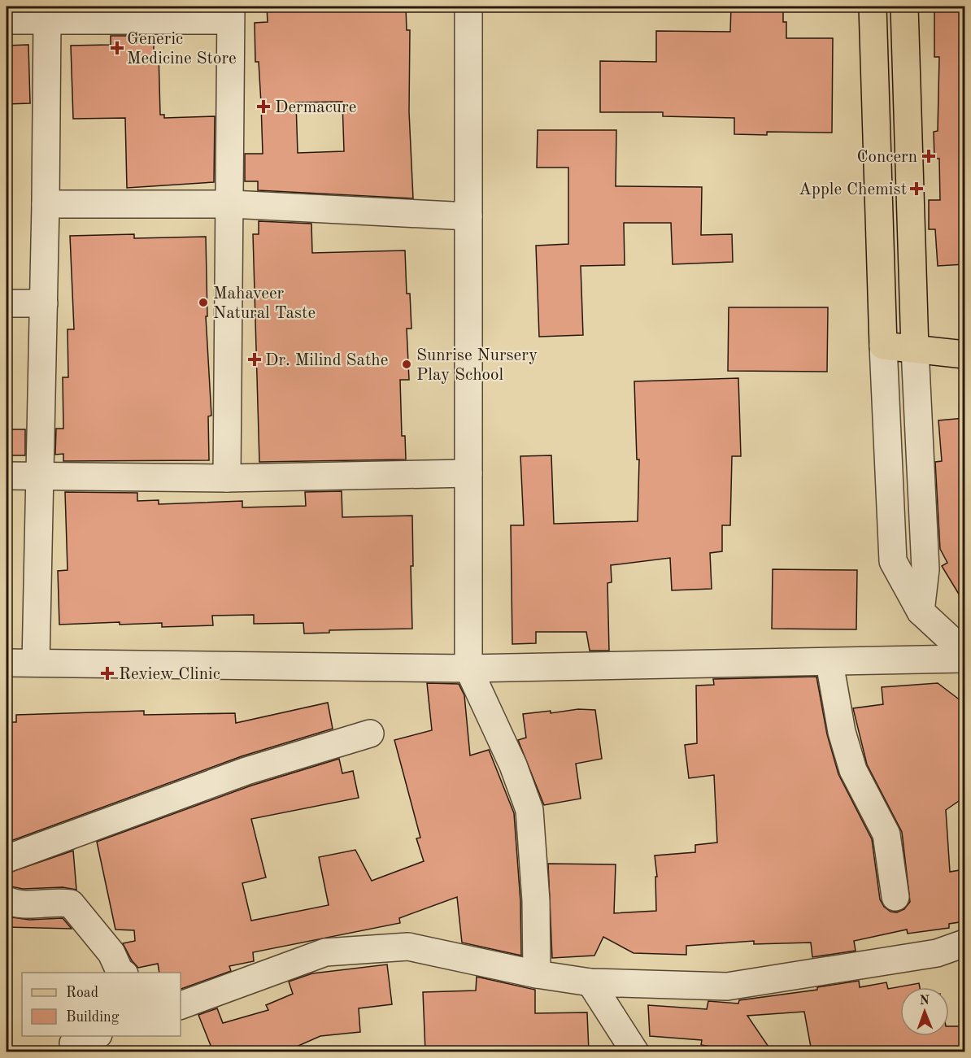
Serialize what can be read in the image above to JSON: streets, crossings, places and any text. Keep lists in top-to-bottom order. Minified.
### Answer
{"places":{"health":["Generic Medicine Store","Dermacure","Concern","Apple Chemist","Dr. Milind Sathe","Review Clinic"],"other":["Mahaveer Natural Taste","Sunrise Nursery Play School"]},"legend":["Road","Building"],"north":"top"}
